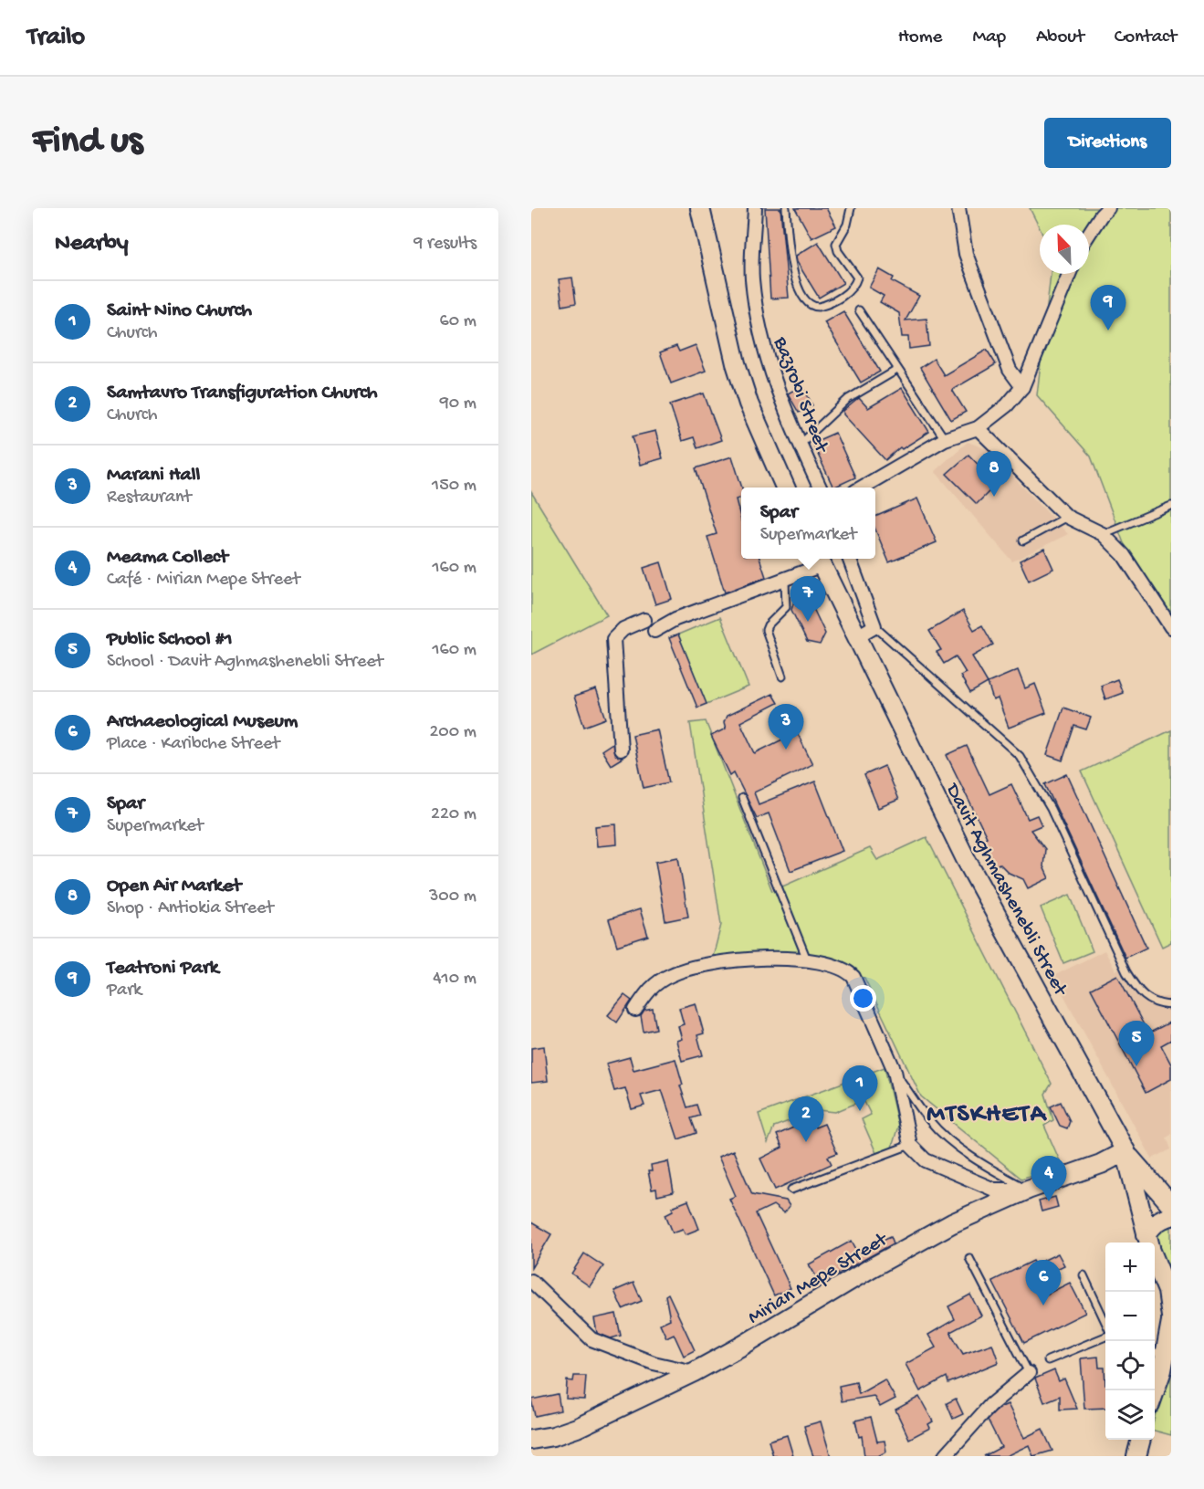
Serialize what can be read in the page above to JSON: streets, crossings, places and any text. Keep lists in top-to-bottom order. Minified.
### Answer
{"streets":{"main road":["Davit Aghmashenebli Street","Mirian Mepe Street"],"street":["Bazrobi Street"]},"crossings":[["Davit Aghmashenebli Street","Mirian Mepe Street"]],"districts":["MTSKHETA"],"north":"top left","page":{"header":"Trailo","nav":["Home","Map","About","Contact"],"buttons":"Directions","title":"Find us","heading":["Nearby","9 results"],"list":[{"mark":"1","name":"Saint Nino Church","note":"Church","value":"60 m"},{"mark":"2","name":"Samtavro Transfiguration Church","note":"Church","value":"90 m"},{"mark":"3","name":"Marani Hall","note":"Restaurant","value":"150 m"},{"mark":"4","name":"Meama Collect","note":"Café · Mirian Mepe Street","value":"160 m"},{"mark":"5","name":"Public School #1","note":"School · Davit Aghmashenebli Street","value":"160 m"},{"mark":"6","name":"Archaeological Museum","note":"Place · Karibche Street","value":"200 m"},{"mark":"7","name":"Spar","note":"Supermarket","value":"220 m"},{"mark":"8","name":"Open Air Market","note":"Shop · Antiokia Street","value":"300 m"},{"mark":"9","name":"Teatroni Park","note":"Park","value":"410 m"}],"pins":["9","8","7","3","5","1","2","4","6"],"popup":["Spar","Supermarket"],"map_buttons":["+","−"]}}
